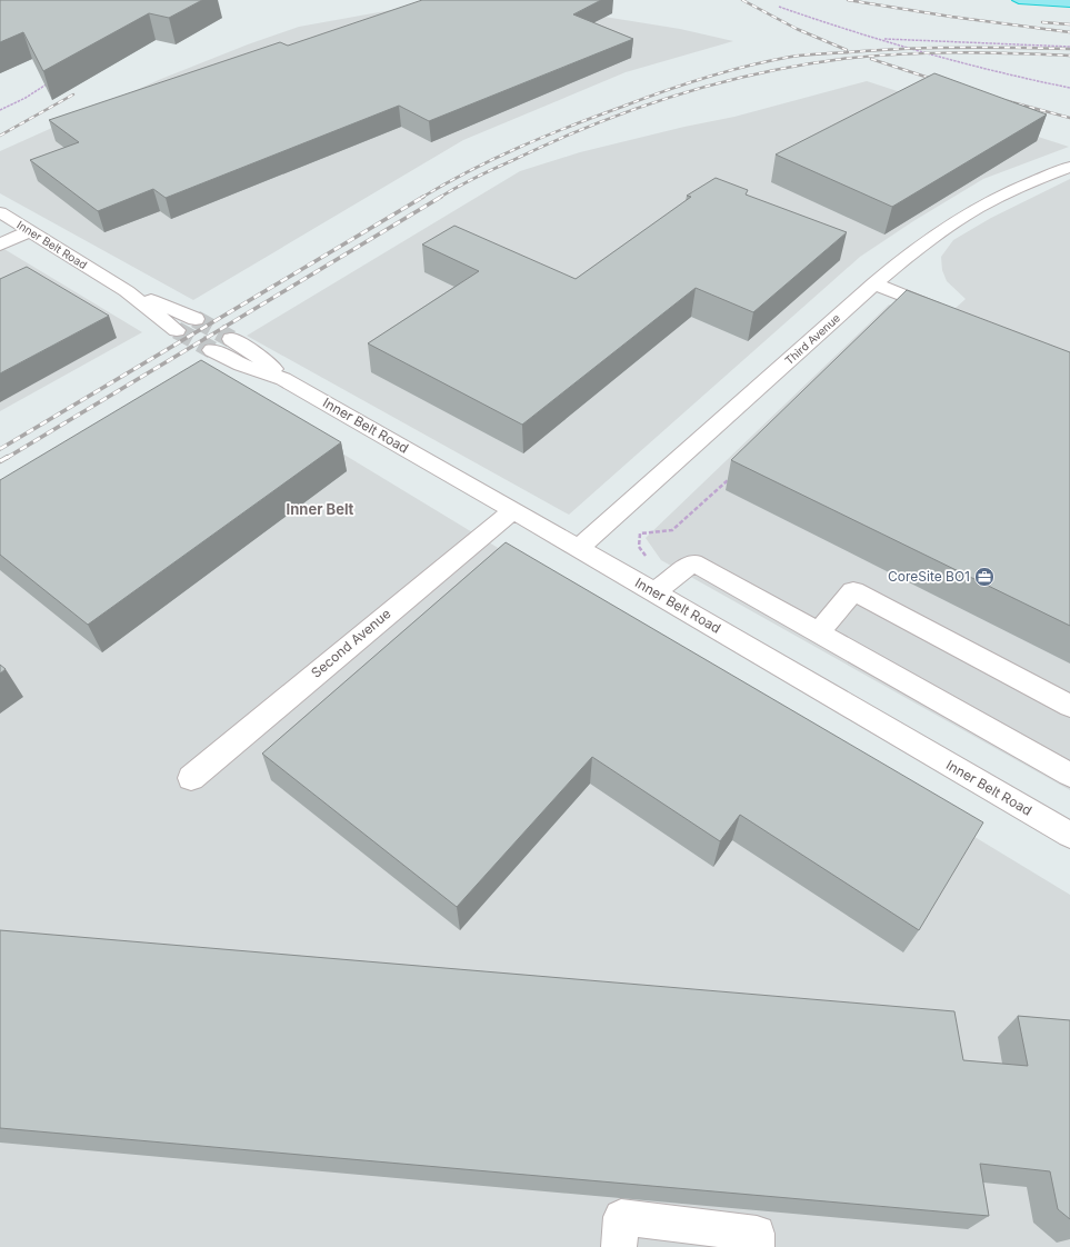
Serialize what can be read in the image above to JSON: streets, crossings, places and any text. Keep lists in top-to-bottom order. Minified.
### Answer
{"streets":{"street":["Inner Belt Road","Third Avenue","Second Avenue"]},"crossings":[["Inner Belt Road","Third Avenue"],["Inner Belt Road","Second Avenue"]],"districts":["Inner Belt"],"places":{"office":["CoreSite BO1"]}}
